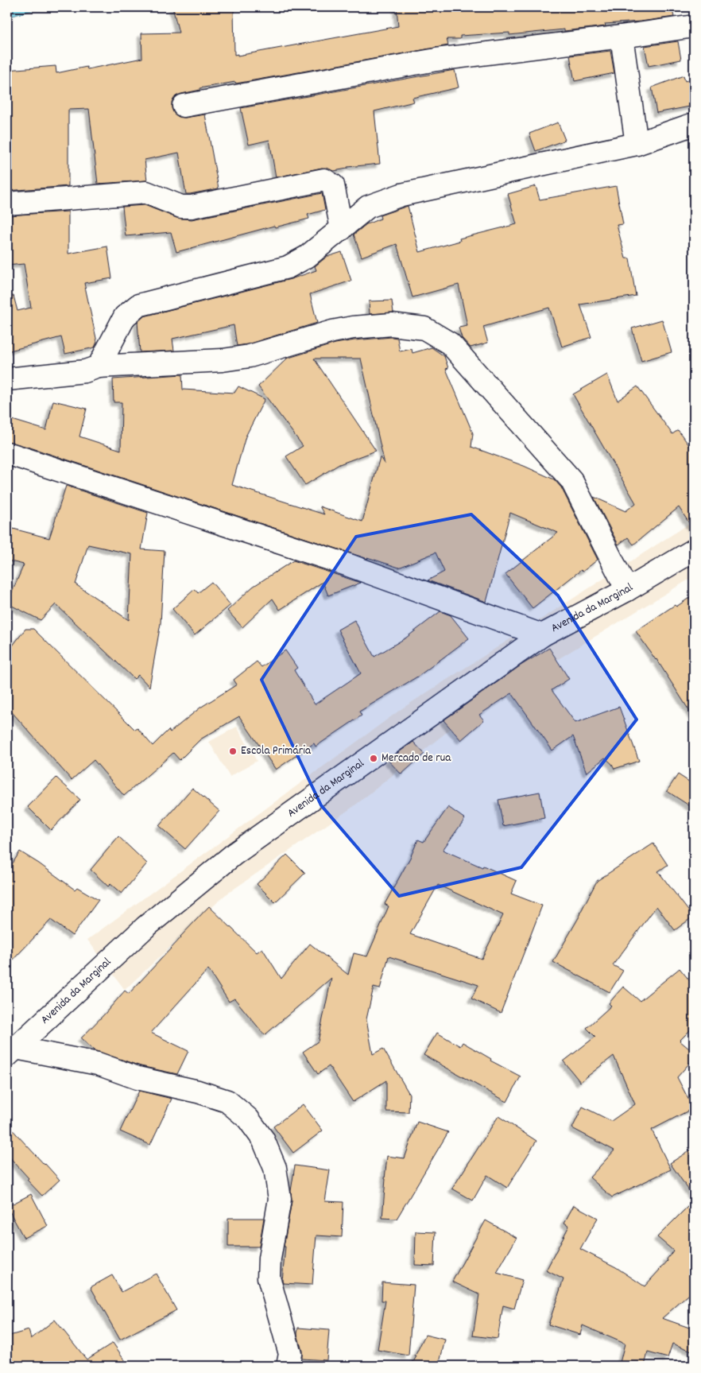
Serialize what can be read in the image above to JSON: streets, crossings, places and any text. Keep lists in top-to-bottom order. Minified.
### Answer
{"streets":{"street":["Avenida da Marginal"]},"places":["Escola Primária","Mercado de rua"]}
